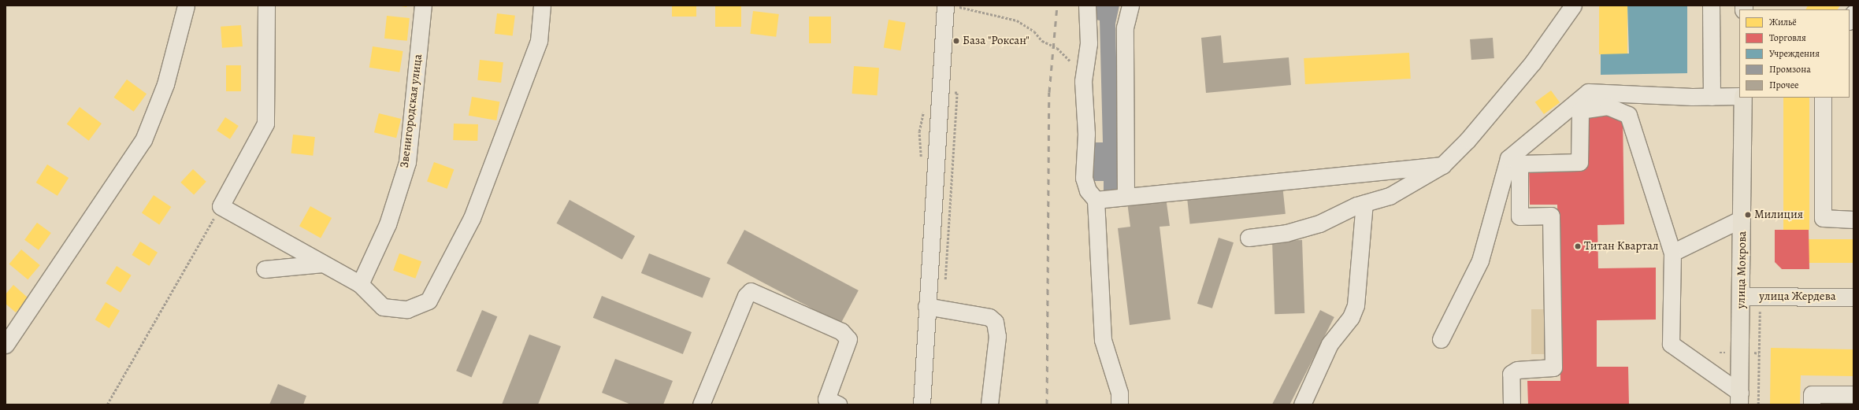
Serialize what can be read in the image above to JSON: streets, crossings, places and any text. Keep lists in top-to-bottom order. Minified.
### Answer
{"streets":{"main road":["улица Мокрова","улица Жердева"],"street":["Звенигородская улица"]},"crossings":[["улица Мокрова","улица Жердева"]],"places":["База \"Роксан\"","Милиция","Титан Квартал"],"legend":["Жильё","Торговля","Учреждения","Промзона","Прочее"]}
